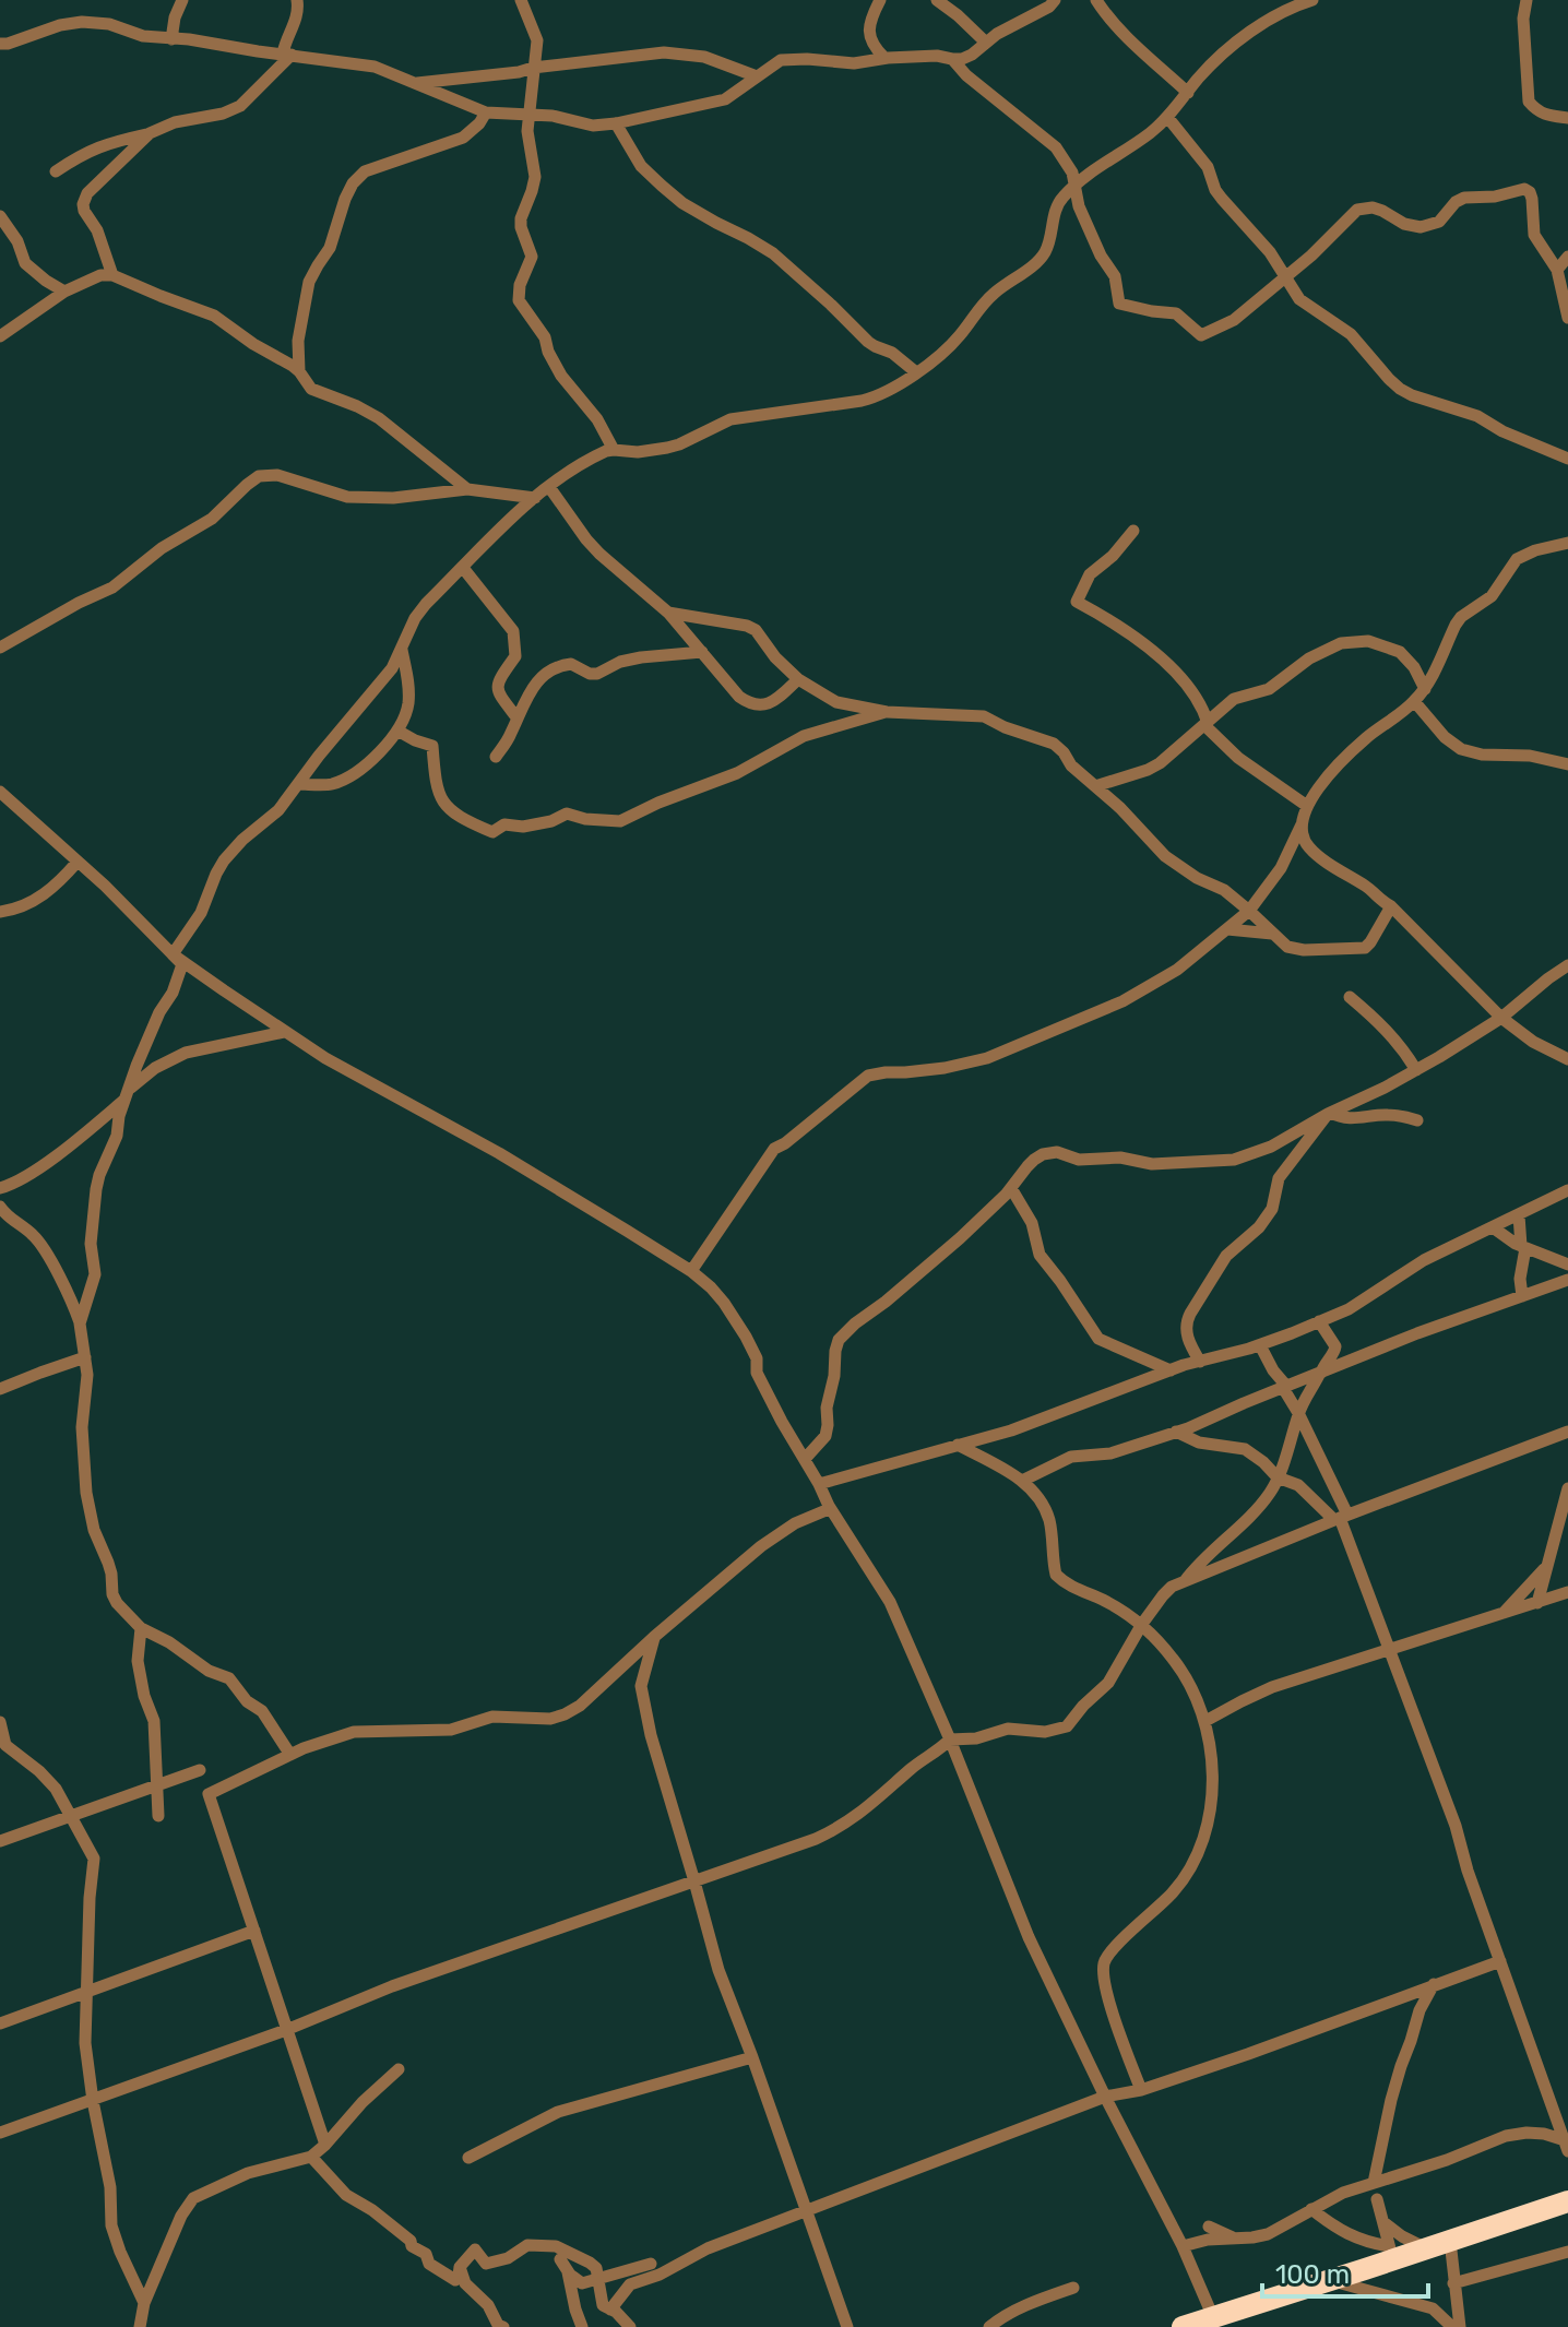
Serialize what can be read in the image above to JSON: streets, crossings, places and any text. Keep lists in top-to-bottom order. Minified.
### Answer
{"scale_bar":"100 m"}
